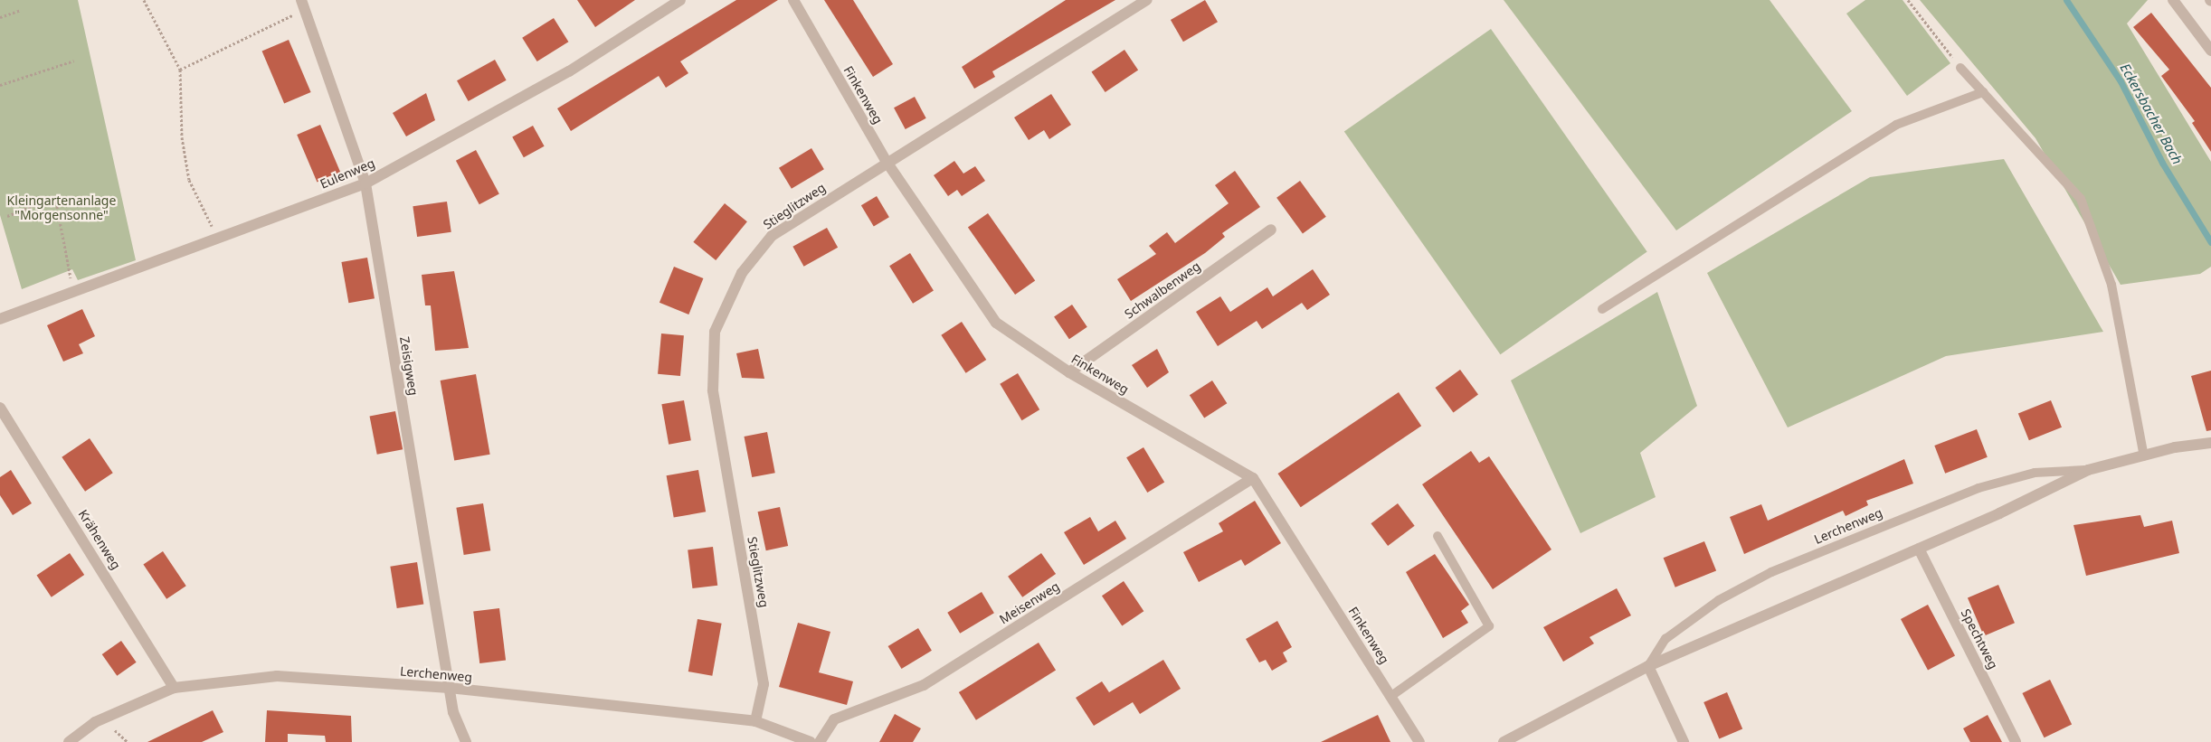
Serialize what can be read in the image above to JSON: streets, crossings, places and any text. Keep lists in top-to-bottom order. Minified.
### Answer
{"streets":{"street":["Finkenweg","Eulenweg","Stieglitzweg","Schwalbenweg","Zeisigweg","Lerchenweg","Krähenweg","Meisenweg","Spechtweg"]},"crossings":[["Finkenweg","Stieglitzweg"],["Finkenweg","Schwalbenweg"],["Finkenweg","Meisenweg"],["Eulenweg","Zeisigweg"],["Stieglitzweg","Lerchenweg"],["Zeisigweg","Lerchenweg"],["Lerchenweg","Krähenweg"],["Lerchenweg","Spechtweg"]],"water":["Eckersbacher Bach"],"parks":["Kleingartenanlage \"Morgensonne\""]}
